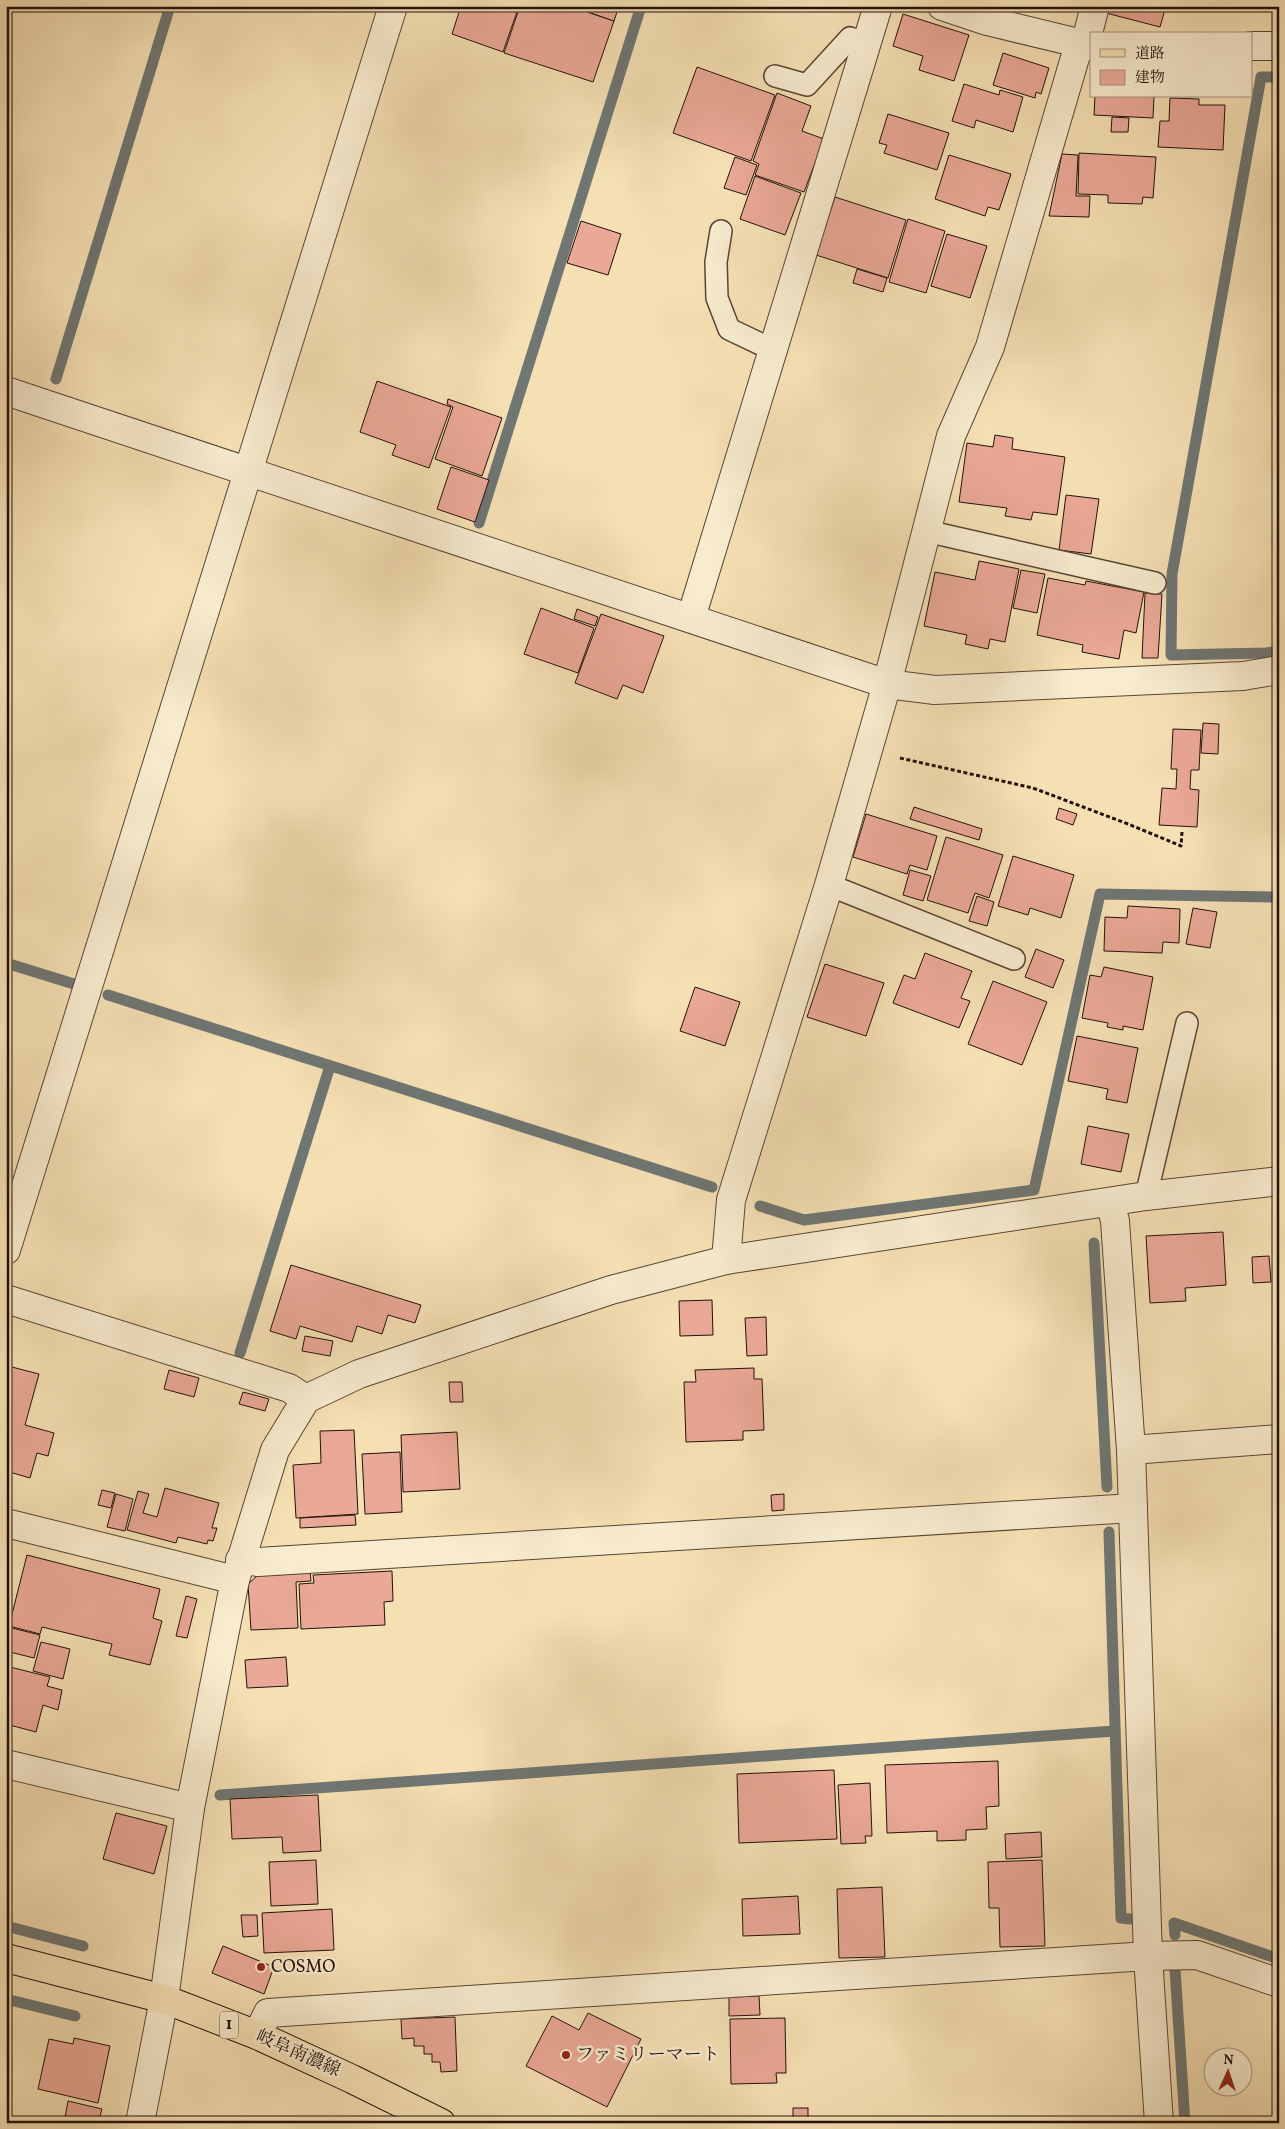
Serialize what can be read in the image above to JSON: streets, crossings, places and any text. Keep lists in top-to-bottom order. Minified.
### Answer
{"streets":{"main road":["1","岐阜南濃線"]},"places":["COSMO","ファミリーマート"],"legend":["道路","建物"],"north":"top"}
